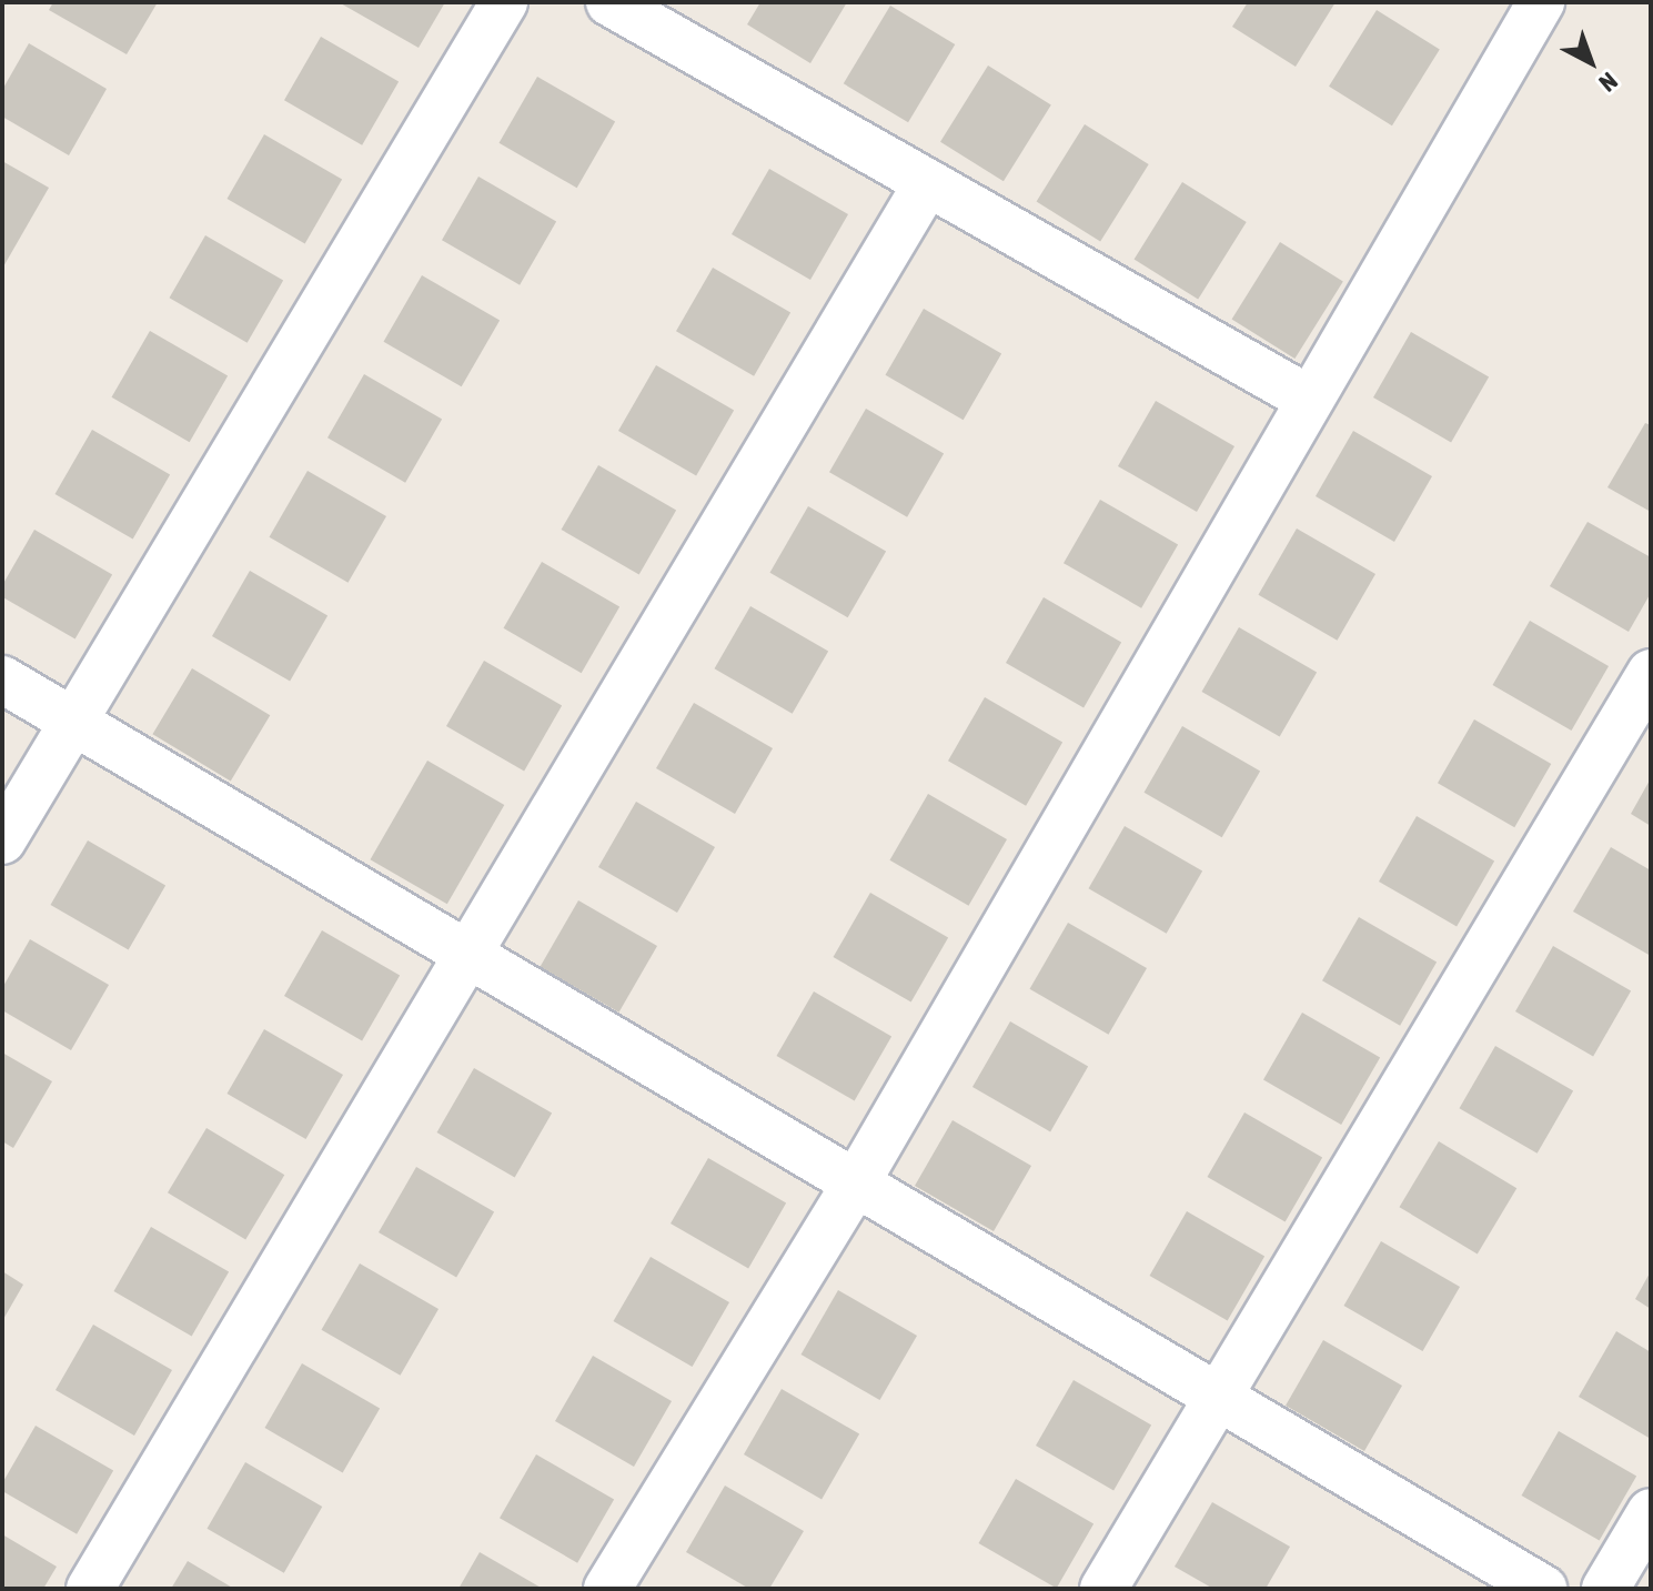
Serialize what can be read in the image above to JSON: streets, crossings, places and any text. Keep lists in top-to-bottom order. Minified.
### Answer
{"north":"bottom right"}
